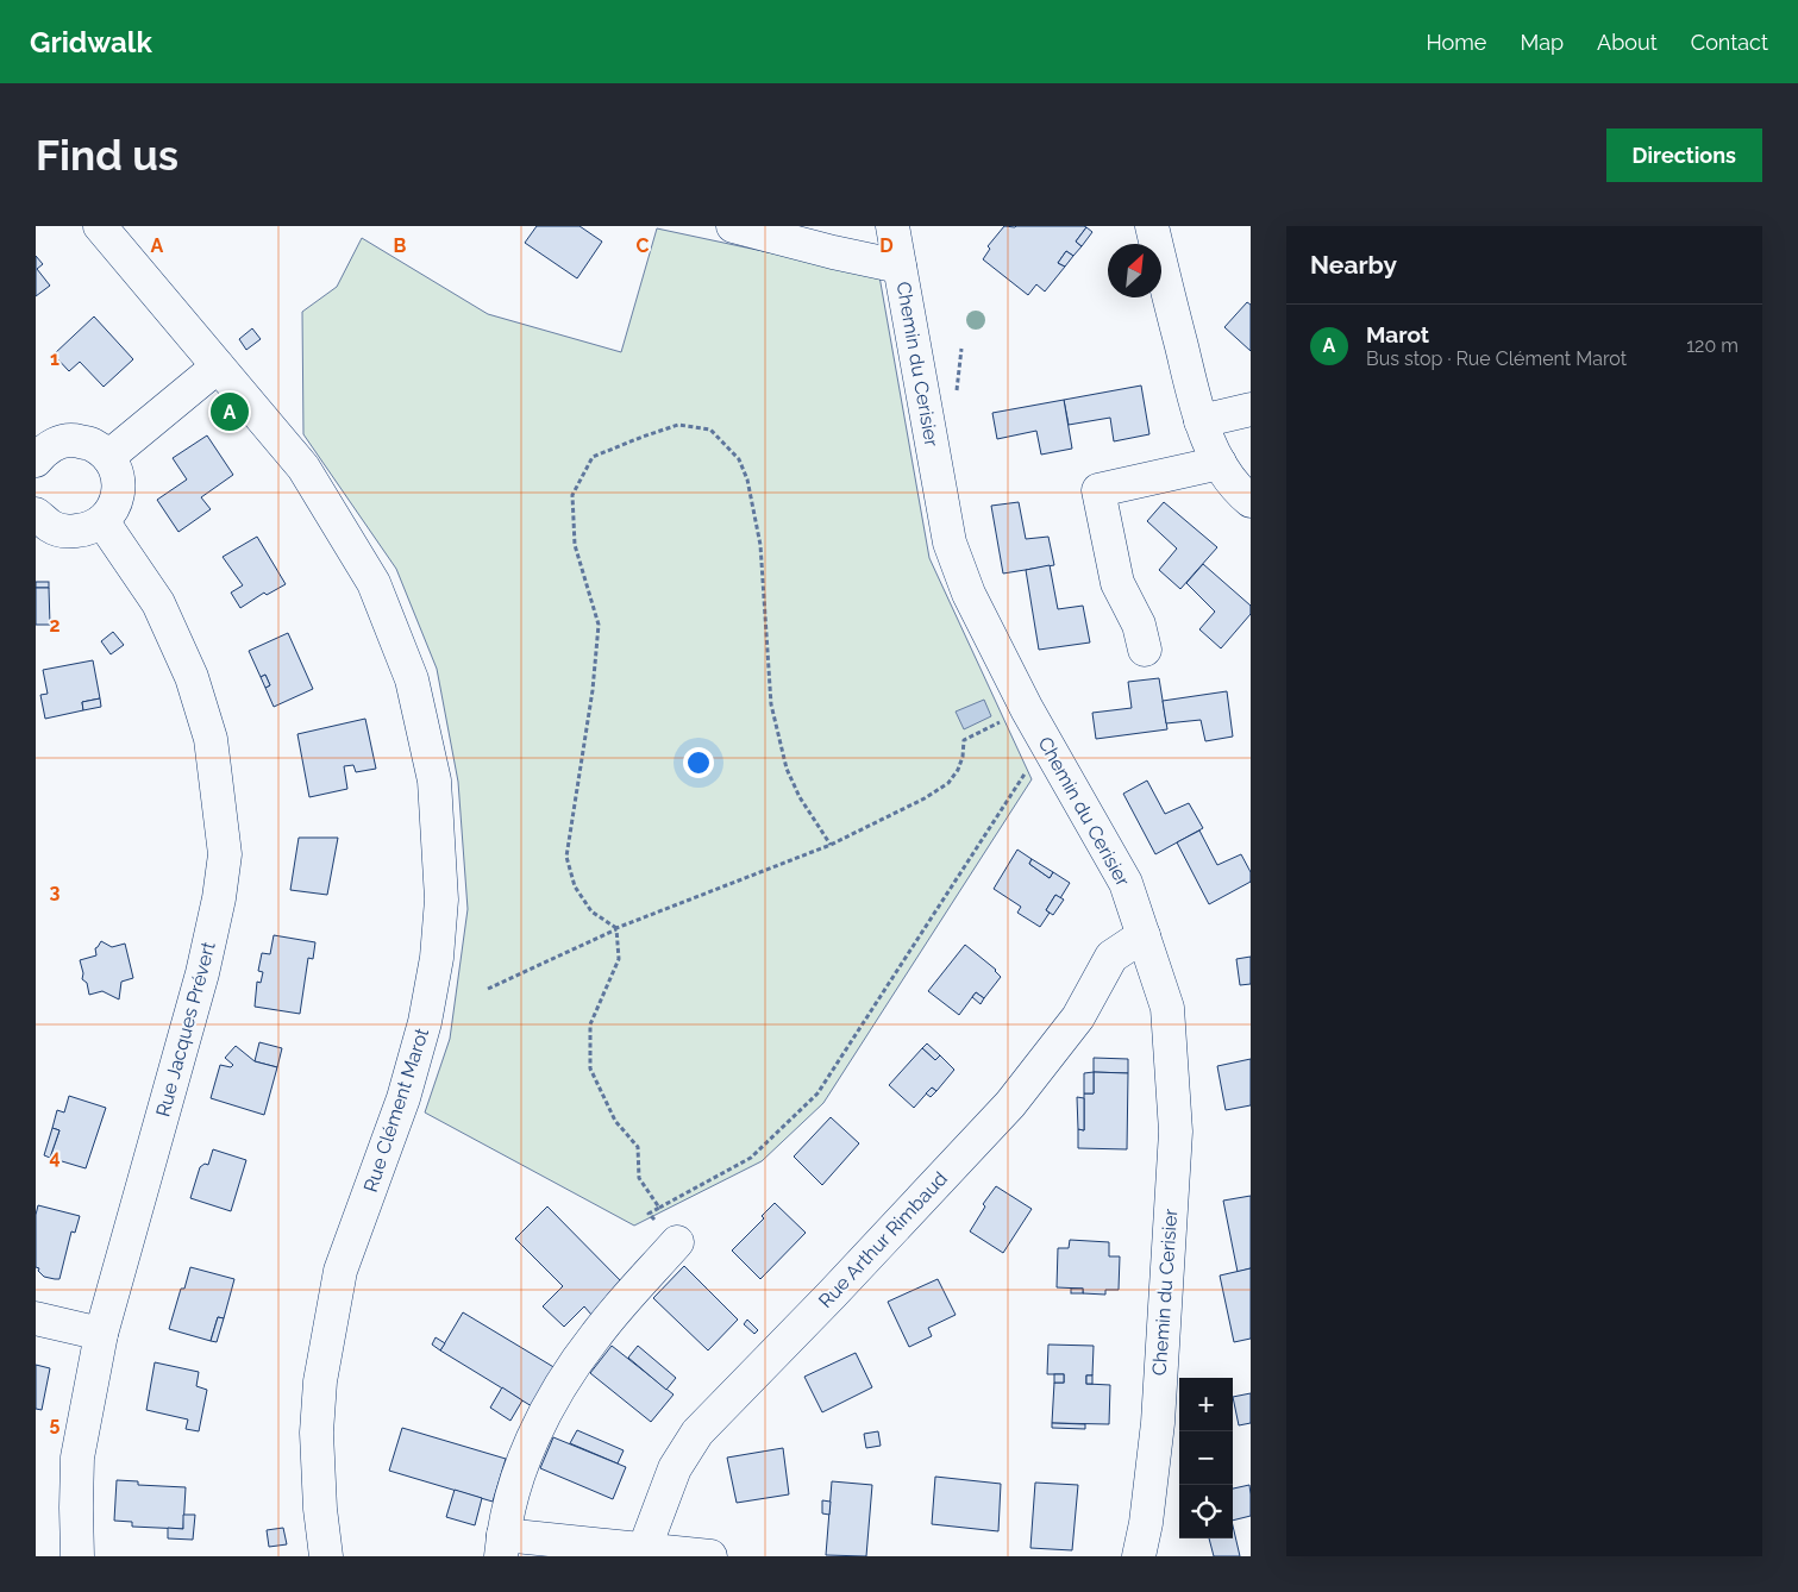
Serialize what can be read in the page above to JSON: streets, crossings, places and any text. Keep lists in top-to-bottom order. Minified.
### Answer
{"streets":{"street":["Chemin du Cerisier","Rue Jacques Prévert","Rue Clément Marot","Rue Arthur Rimbaud"]},"crossings":[["Chemin du Cerisier","Rue Arthur Rimbaud"]],"north":"top right","page":{"header":"Gridwalk","nav":["Home","Map","About","Contact"],"buttons":"Directions","title":"Find us","heading":"Nearby","list":[{"mark":"A","name":"Marot","note":"Bus stop · Rue Clément Marot","value":"120 m"}],"pins":"A","map_buttons":["+","−"]},"grid":{"columns":["A","B","C","D"],"rows":["1","2","3","4","5"]}}
